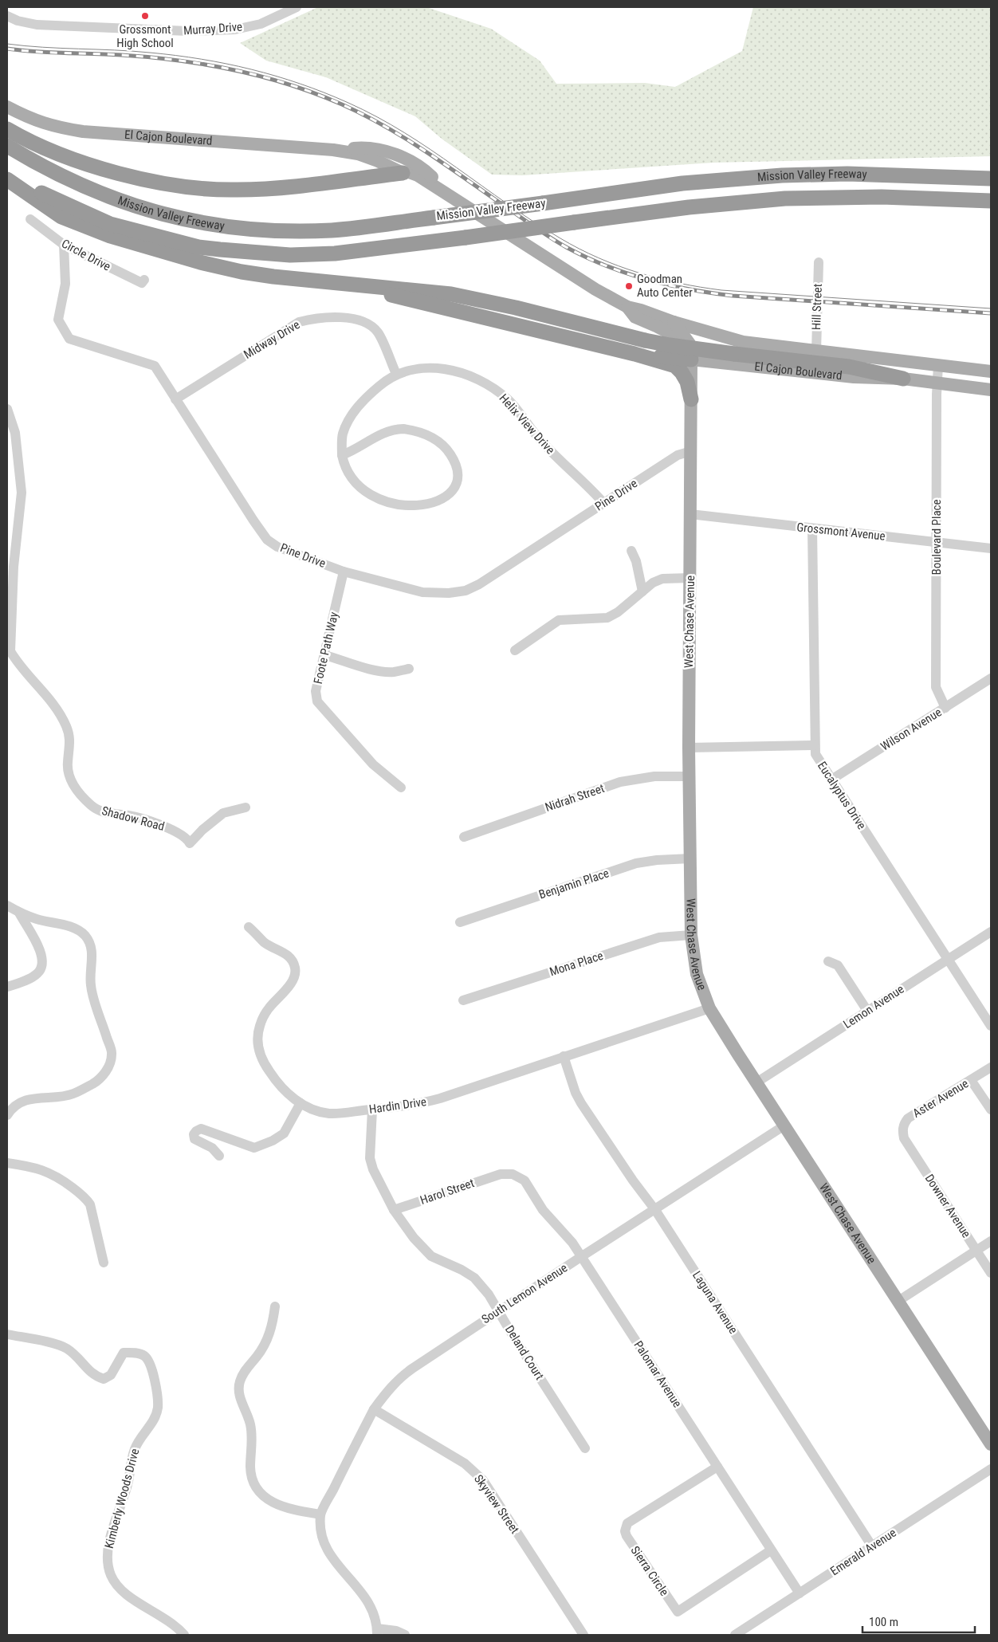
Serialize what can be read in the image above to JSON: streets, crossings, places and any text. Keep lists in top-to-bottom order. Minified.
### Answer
{"streets":{"highway":["Mission Valley Freeway"],"main road":["El Cajon Boulevard","West Chase Avenue"],"street":["Murray Drive","Circle Drive","Hill Street","Midway Drive","Helix View Drive","Pine Drive","Grossmont Avenue","Boulevard Place","Foote Path Way","Wilson Avenue","Eucalyptus Drive","Nidrah Street","Shadow Road","Benjamin Place","Mona Place","Lemon Avenue","Aster Avenue","Hardin Drive","Harol Street","Downer Avenue","South Lemon Avenue","Laguna Avenue","Deland Court","Palomar Avenue","Kimberly Woods Drive","Skyview Street","Emerald Avenue","Sierra Circle"]},"crossings":[["El Cajon Boulevard","Hill Street"],["El Cajon Boulevard","Boulevard Place"],["El Cajon Boulevard","West Chase Avenue"],["Circle Drive","Pine Drive"],["Midway Drive","Helix View Drive"],["Midway Drive","Pine Drive"],["Helix View Drive","Pine Drive"],["Pine Drive","West Chase Avenue"],["Pine Drive","Foote Path Way"],["Grossmont Avenue","Boulevard Place"],["Grossmont Avenue","West Chase Avenue"],["Grossmont Avenue","Eucalyptus Drive"],["Boulevard Place","Wilson Avenue"],["West Chase Avenue","Nidrah Street"],["West Chase Avenue","Benjamin Place"],["West Chase Avenue","Mona Place"],["West Chase Avenue","Lemon Avenue"],["West Chase Avenue","Hardin Drive"],["West Chase Avenue","South Lemon Avenue"],["Wilson Avenue","Eucalyptus Drive"],["Eucalyptus Drive","Lemon Avenue"],["Aster Avenue","Downer Avenue"],["Hardin Drive","Laguna Avenue"],["Hardin Drive","Deland Court"],["Harol Street","Deland Court"],["Harol Street","Palomar Avenue"],["South Lemon Avenue","Laguna Avenue"],["South Lemon Avenue","Deland Court"],["South Lemon Avenue","Palomar Avenue"],["South Lemon Avenue","Skyview Street"],["Laguna Avenue","Emerald Avenue"],["Palomar Avenue","Emerald Avenue"],["Palomar Avenue","Sierra Circle"]],"places":["Grossmont High School","Goodman Auto Center"],"scale_bar":"100 m"}
